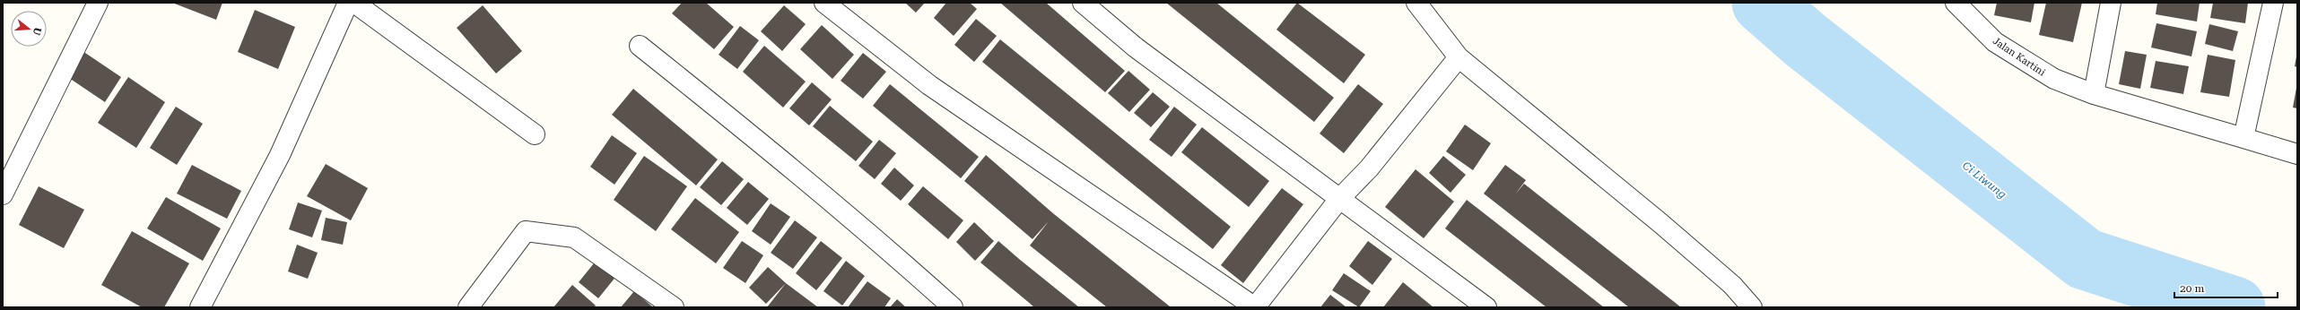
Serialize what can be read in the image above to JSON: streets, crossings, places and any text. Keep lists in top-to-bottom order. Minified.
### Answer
{"streets":{"street":["Jalan Kartini"]},"water":["Ci Liwung"],"scale_bar":"20 m","north":"right"}
